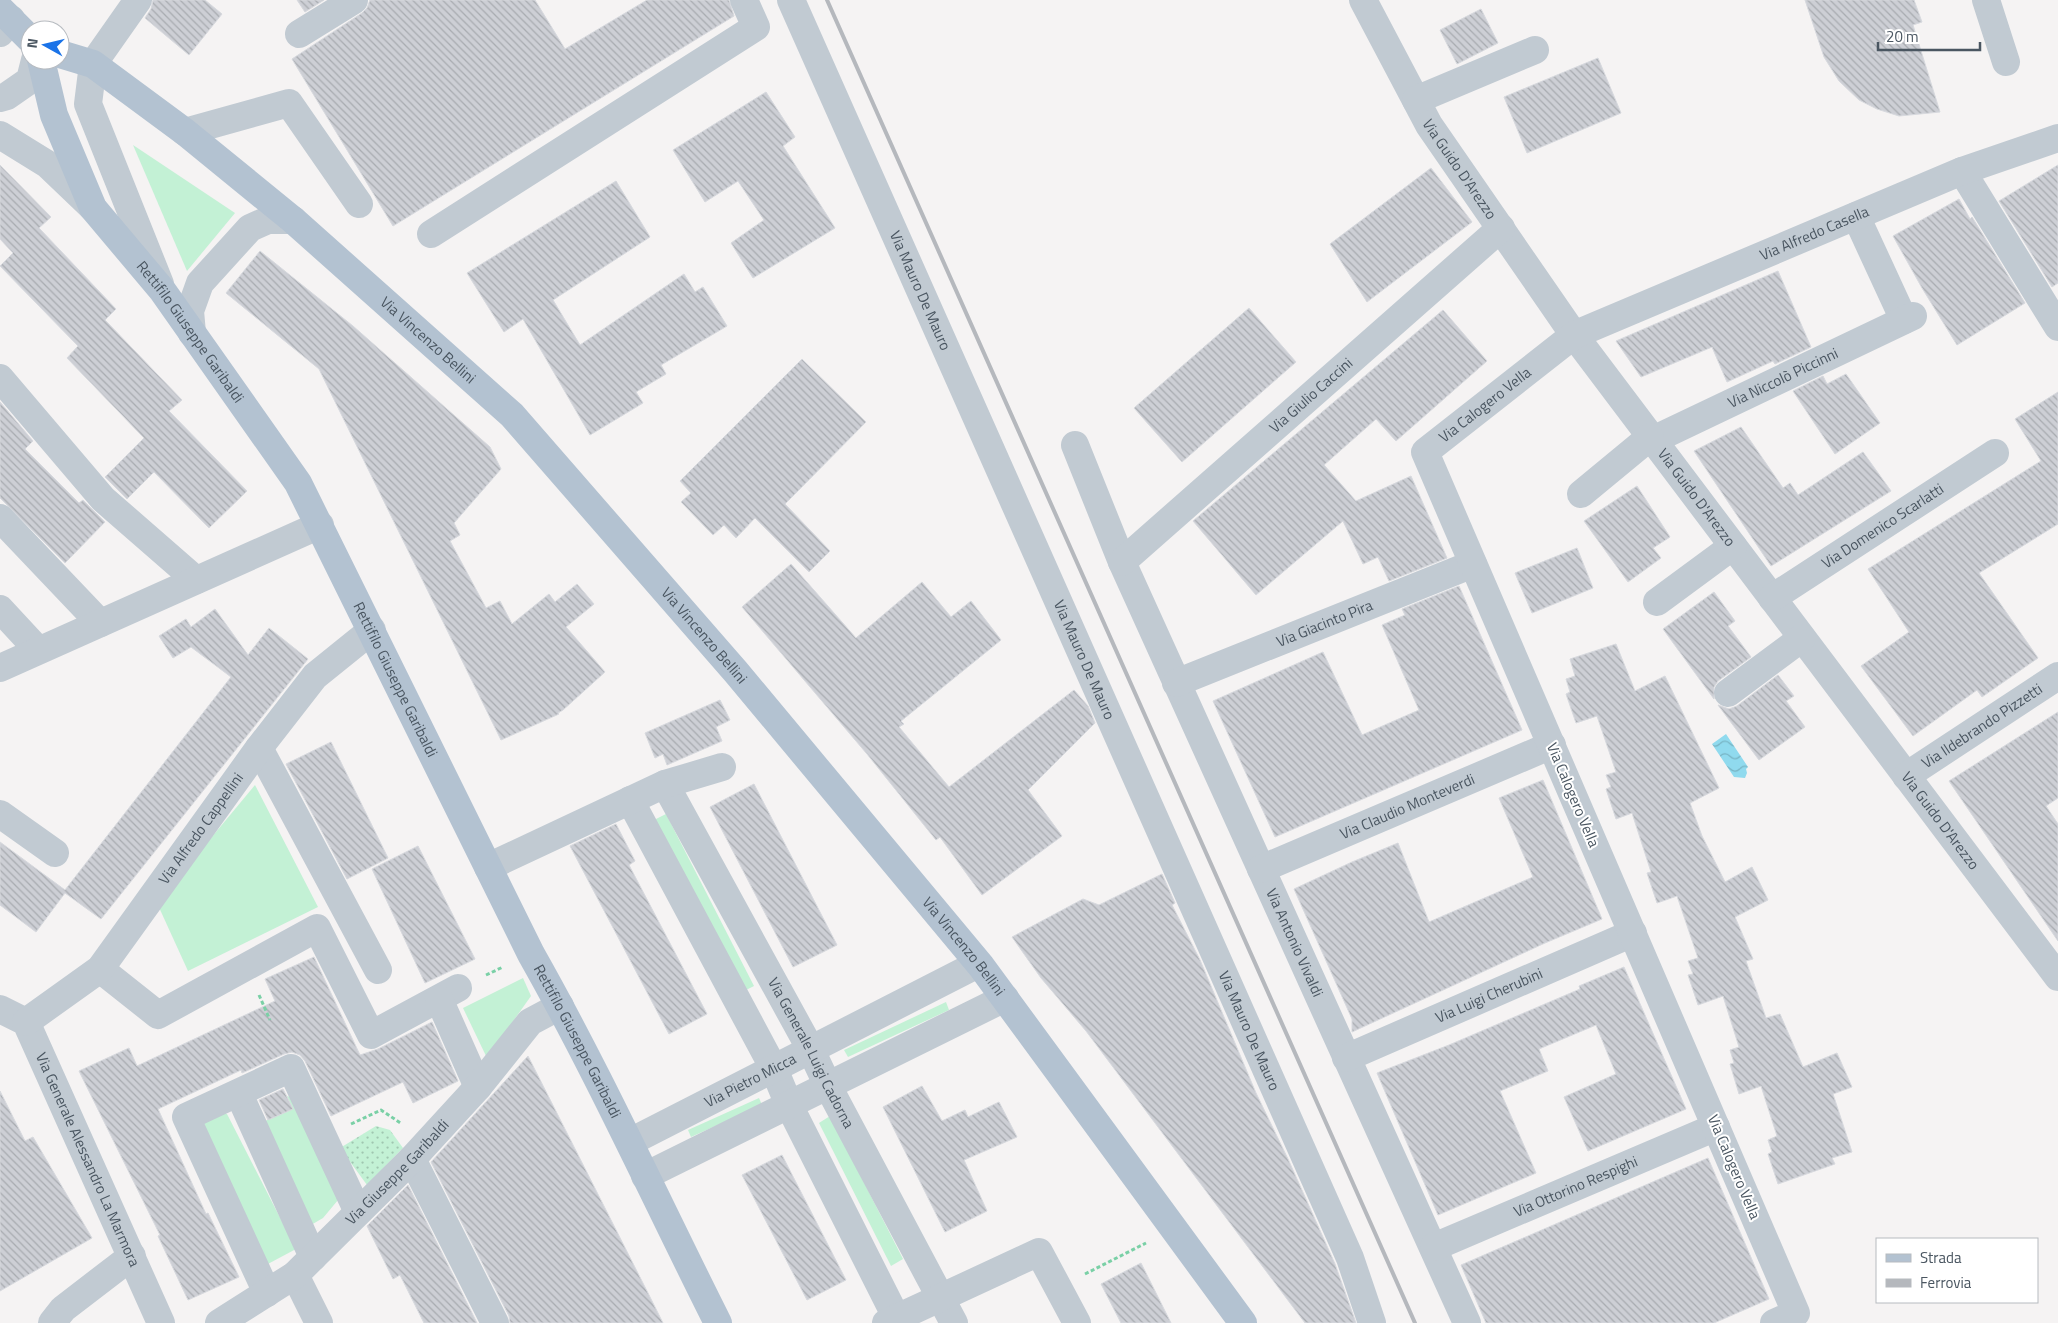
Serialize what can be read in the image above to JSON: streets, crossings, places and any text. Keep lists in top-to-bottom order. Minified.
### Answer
{"streets":{"main road":["Rettifilo Giuseppe Garibaldi","Via Vincenzo Bellini"],"street":["Via Guido D'Arezzo","Via Alfredo Casella","Via Mauro De Mauro","Via Niccolò Piccinni","Via Giulio Caccini","Via Calogero Vella","Via Domenico Scarlatti","Via Giacinto Pira","Via Ildebrando Pizzetti","Via Claudio Monteverdi","Via Alfredo Cappellini","Via Antonio Vivaldi","Via Luigi Cherubini","Via Generale Luigi Cadorna","Via Pietro Micca","Via Generale Alessandro La Marmora","Via Giuseppe Garibaldi","Via Ottorino Respighi"]},"crossings":[["Via Guido D'Arezzo","Via Alfredo Casella"],["Via Guido D'Arezzo","Via Niccolò Piccinni"],["Via Guido D'Arezzo","Via Giulio Caccini"],["Via Guido D'Arezzo","Via Calogero Vella"],["Via Guido D'Arezzo","Via Domenico Scarlatti"],["Via Guido D'Arezzo","Via Ildebrando Pizzetti"],["Via Alfredo Casella","Via Niccolò Piccinni"],["Via Alfredo Casella","Via Calogero Vella"],["Rettifilo Giuseppe Garibaldi","Via Alfredo Cappellini"],["Rettifilo Giuseppe Garibaldi","Via Pietro Micca"],["Rettifilo Giuseppe Garibaldi","Via Giuseppe Garibaldi"],["Via Vincenzo Bellini","Via Pietro Micca"],["Via Giulio Caccini","Via Antonio Vivaldi"],["Via Calogero Vella","Via Giacinto Pira"],["Via Calogero Vella","Via Claudio Monteverdi"],["Via Calogero Vella","Via Luigi Cherubini"],["Via Calogero Vella","Via Ottorino Respighi"],["Via Giacinto Pira","Via Antonio Vivaldi"],["Via Claudio Monteverdi","Via Antonio Vivaldi"],["Via Alfredo Cappellini","Via Generale Alessandro La Marmora"],["Via Antonio Vivaldi","Via Luigi Cherubini"],["Via Antonio Vivaldi","Via Ottorino Respighi"],["Via Generale Luigi Cadorna","Via Pietro Micca"]],"legend":["Strada","Ferrovia"],"scale_bar":"20 m","north":"left"}
